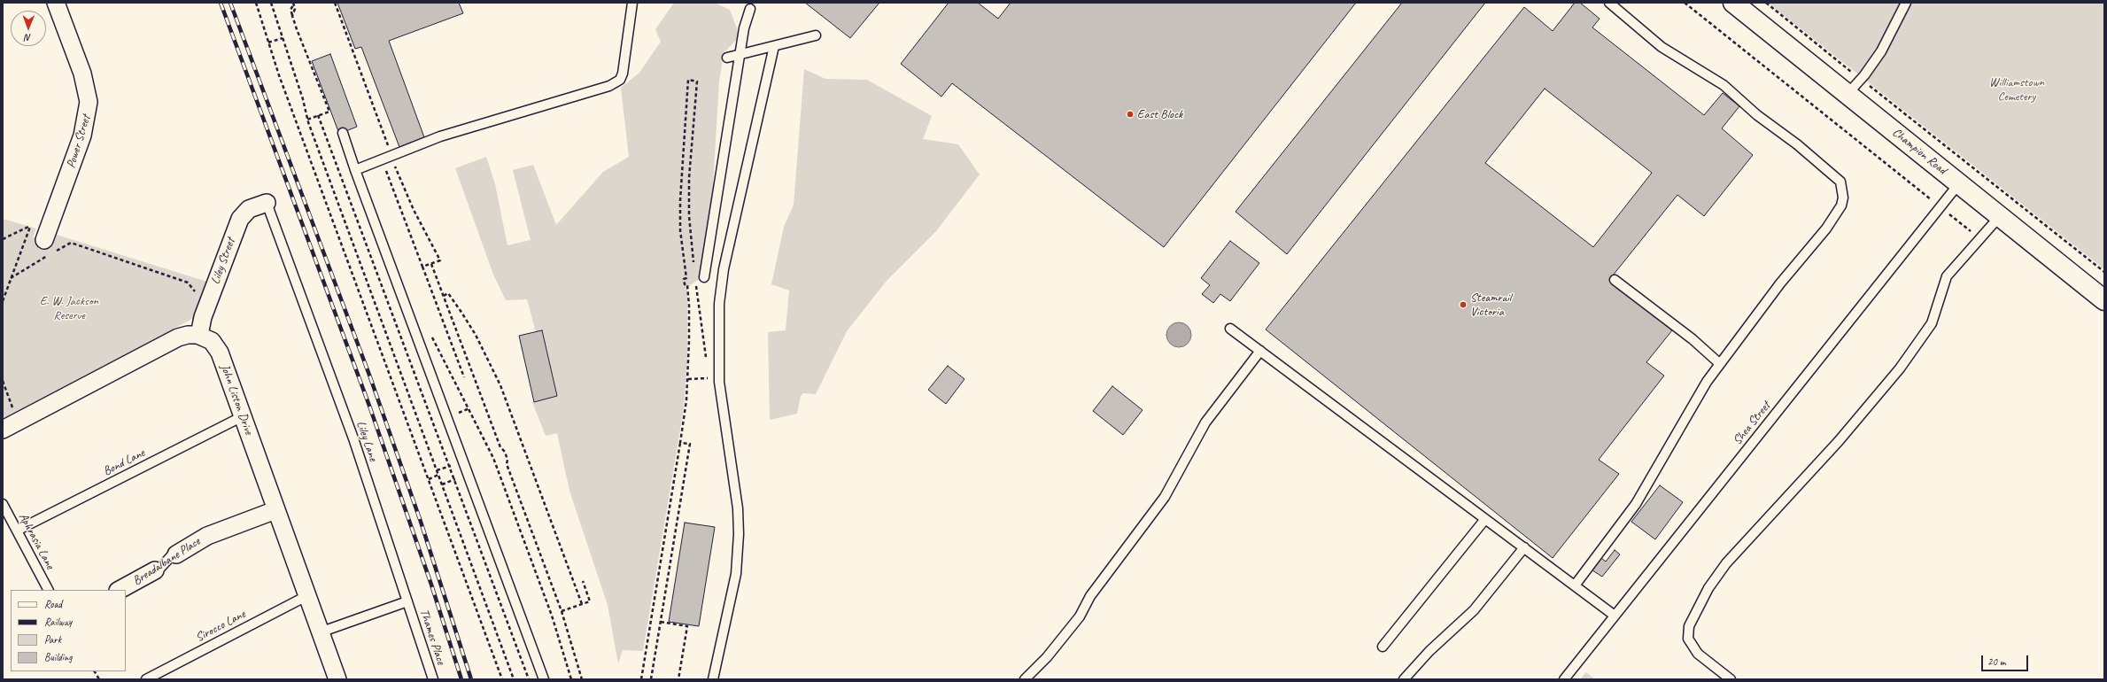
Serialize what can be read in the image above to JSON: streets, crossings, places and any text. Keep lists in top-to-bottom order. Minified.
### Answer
{"streets":{"street":["Power Street","Champion Road","Liley Street","John Liston Drive","Breadalbane Place"],"lane":["Shea Street","Liley Lane","Bond Lane","Aphrasia Lane","Sirocco Lane","Thames Place"]},"crossings":[["Champion Road","Shea Street"],["Liley Street","John Liston Drive"],["Liley Street","Liley Lane"],["John Liston Drive","Bond Lane"],["John Liston Drive","Breadalbane Place"],["John Liston Drive","Sirocco Lane"],["Liley Lane","Thames Place"],["Bond Lane","Aphrasia Lane"]],"parks":["Williamstown Cemetery","E. W. Jackson Reserve"],"places":["East Block","Steamrail Victoria"],"legend":["Road","Railway","Park","Building"],"scale_bar":"20 m","north":"bottom"}
